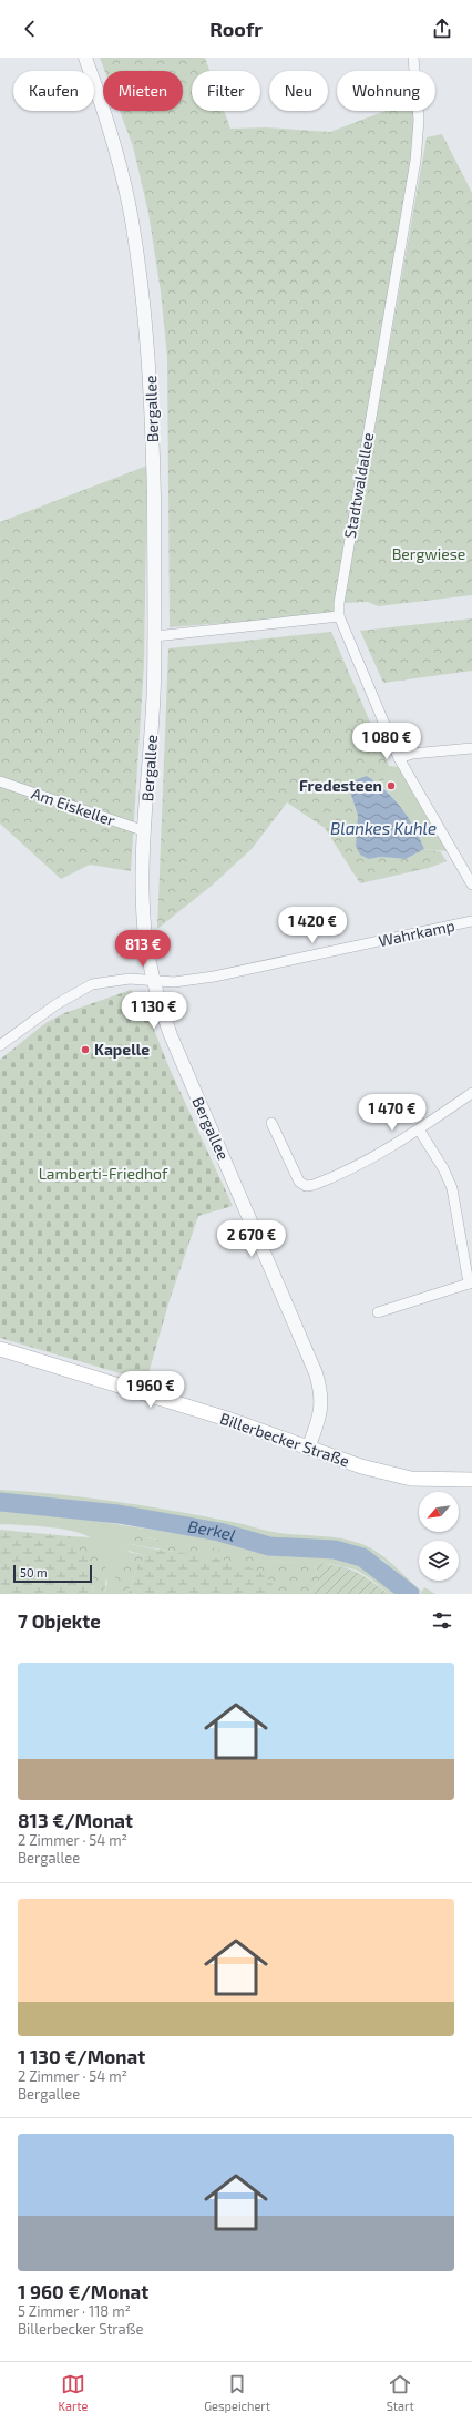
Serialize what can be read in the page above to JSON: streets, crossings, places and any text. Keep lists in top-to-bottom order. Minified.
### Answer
{"streets":{"main road":["Billerbecker Straße"],"street":["Bergallee","Stadtwaldallee","Am Eiskeller","Wahrkamp"]},"crossings":[["Bergallee","Am Eiskeller"],["Bergallee","Wahrkamp"],["Bergallee","Billerbecker Straße"]],"water":["Blankes Kuhle","Berkel"],"parks":["Bergwiese","Lamberti-Friedhof"],"places":["Fredesteen","Kapelle"],"scale_bar":"50 m","north":"bottom left","page":{"header":"Roofr","chip":["Kaufen","Mieten","Filter","Neu","Wohnung"],"price":["1 080 €","1 420 €","813 €","1 130 €","1 470 €","2 670 €","1 960 €"],"scale":"50 m","heading":"7 Objekte","list":[{"name":"813 €/Monat","note":"2 Zimmer · 54 m² · Bergallee"},{"name":"1 130 €/Monat","note":"2 Zimmer · 54 m² · Bergallee"},{"name":"1 960 €/Monat","note":"5 Zimmer · 118 m² · Billerbecker Straße"}],"tabs":["Karte","Gespeichert","Start"]}}
